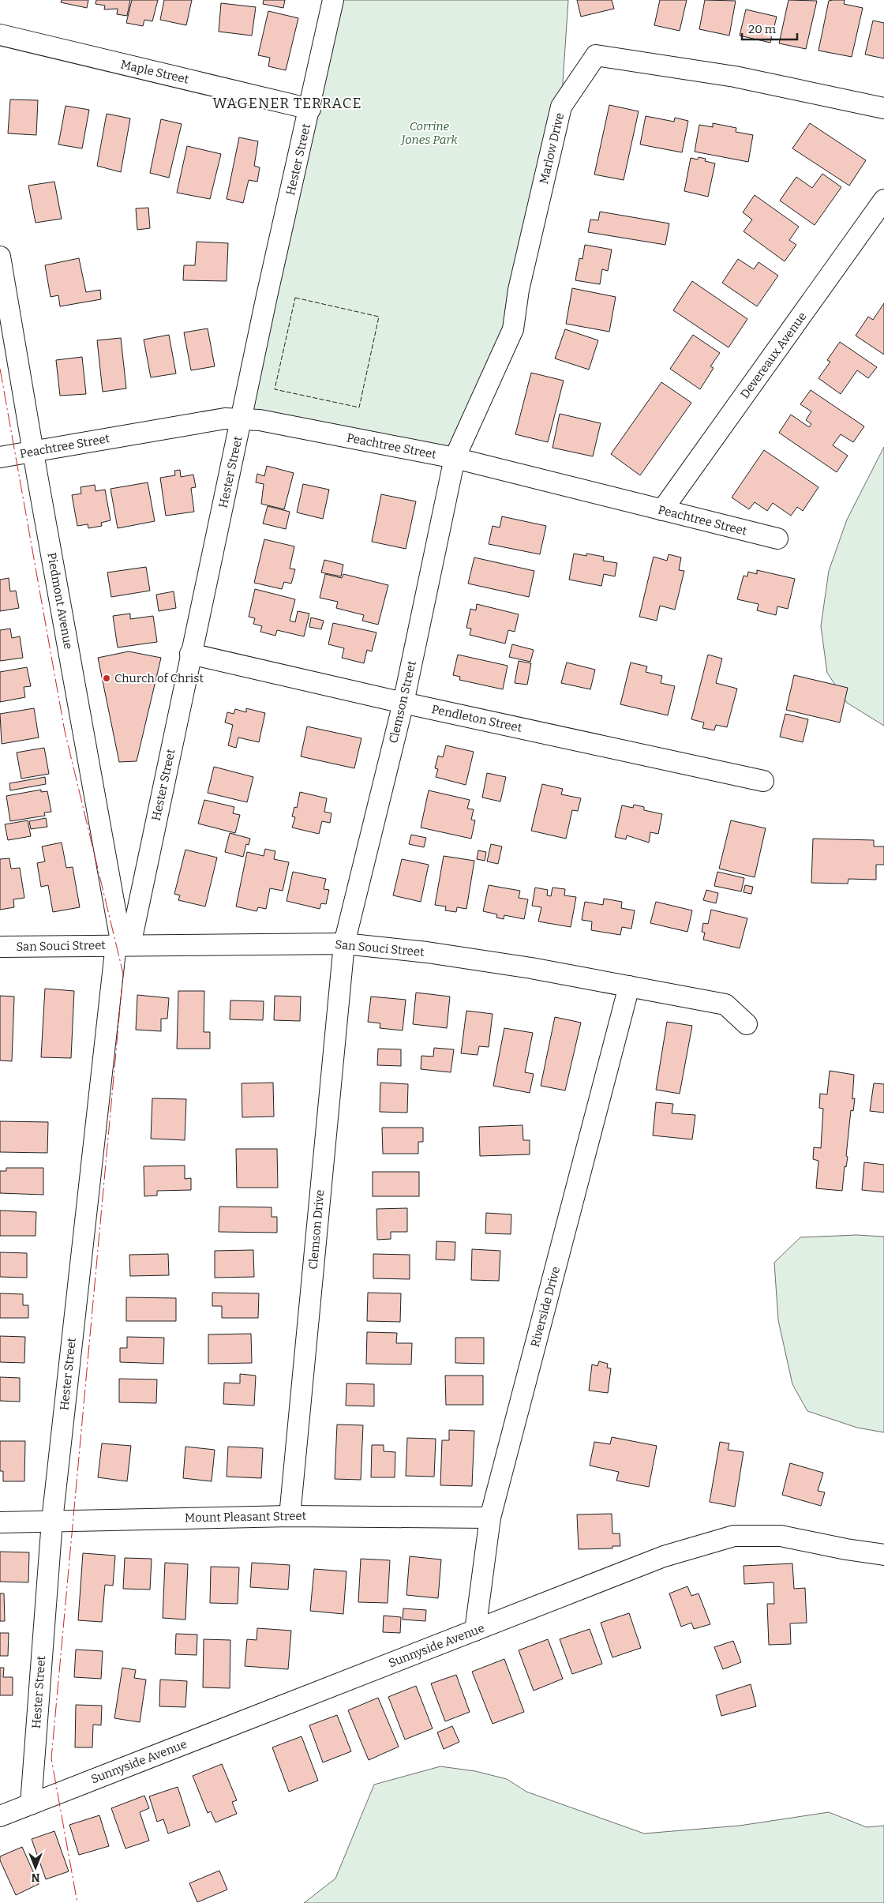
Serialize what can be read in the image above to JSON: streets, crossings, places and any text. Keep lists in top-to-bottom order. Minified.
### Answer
{"streets":{"street":["Maple Street","Marlow Drive","Hester Street","Devereaux Avenue","Peachtree Street","Piedmont Avenue","Clemson Street","Pendleton Street","San Souci Street","Clemson Drive","Riverside Drive","Mount Pleasant Street","Sunnyside Avenue"]},"crossings":[["Maple Street","Hester Street"],["Marlow Drive","Peachtree Street"],["Marlow Drive","Clemson Street"],["Hester Street","Peachtree Street"],["Hester Street","Piedmont Avenue"],["Hester Street","Pendleton Street"],["Hester Street","San Souci Street"],["Hester Street","Mount Pleasant Street"],["Hester Street","Sunnyside Avenue"],["Devereaux Avenue","Peachtree Street"],["Peachtree Street","Piedmont Avenue"],["Peachtree Street","Clemson Street"],["Piedmont Avenue","San Souci Street"],["Clemson Street","Pendleton Street"],["Clemson Street","San Souci Street"],["Clemson Street","Clemson Drive"],["San Souci Street","Clemson Drive"],["San Souci Street","Riverside Drive"],["Clemson Drive","Mount Pleasant Street"],["Riverside Drive","Mount Pleasant Street"],["Riverside Drive","Sunnyside Avenue"]],"districts":["WAGENER TERRACE"],"parks":["Corrine Jones Park"],"places":["Church of Christ"],"scale_bar":"20 m","north":"bottom"}
